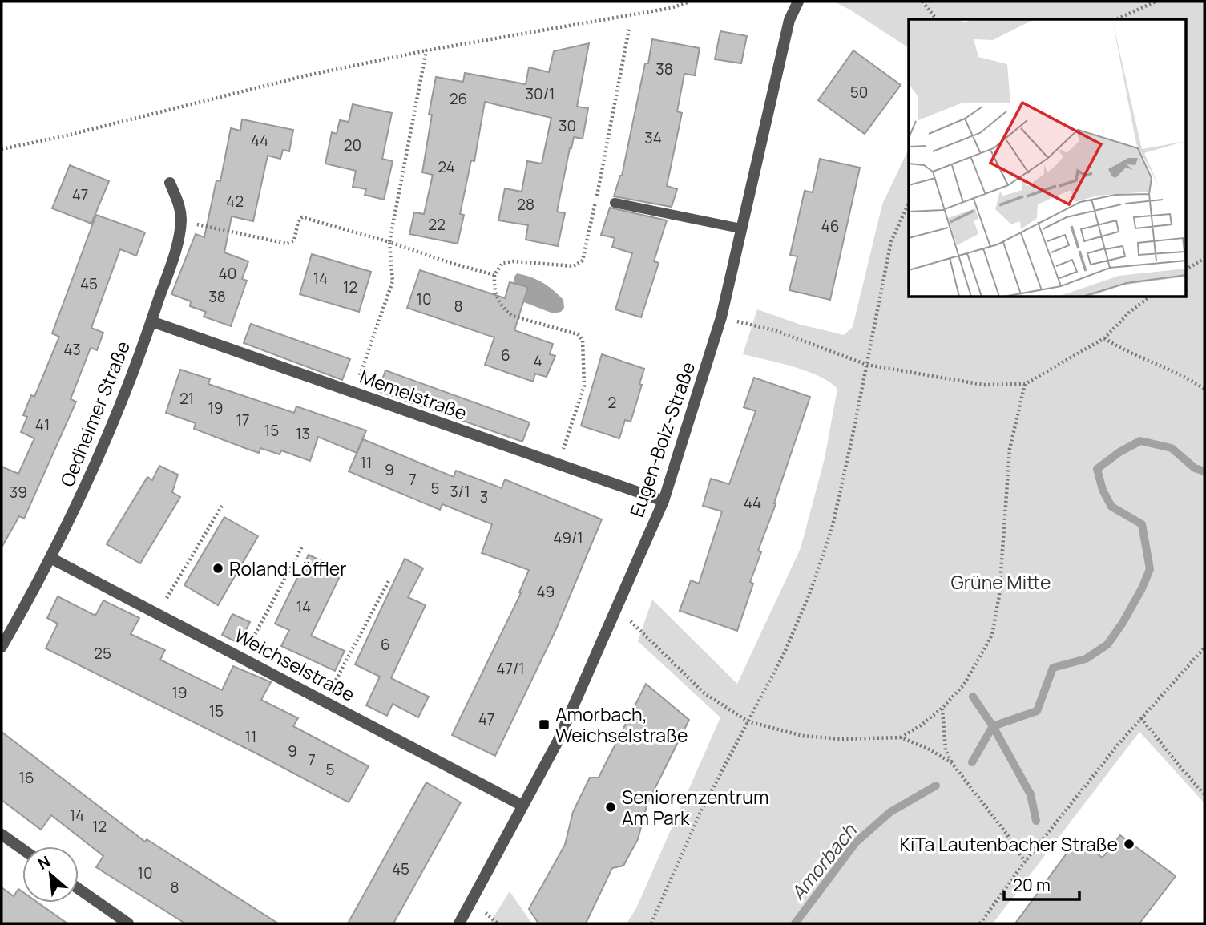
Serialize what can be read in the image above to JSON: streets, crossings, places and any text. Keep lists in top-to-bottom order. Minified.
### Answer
{"streets":{"street":["Memelstraße","Oedheimer Straße","Eugen-Bolz-Straße","Weichselstraße"]},"crossings":[["Memelstraße","Oedheimer Straße"],["Memelstraße","Eugen-Bolz-Straße"],["Oedheimer Straße","Weichselstraße"],["Eugen-Bolz-Straße","Weichselstraße"]],"water":["Amorbach"],"parks":["Grüne Mitte"],"places":{"other":["Roland Löffler","Seniorenzentrum Am Park","KiTa Lautenbacher Straße"],"transit":["Amorbach, Weichselstraße"]},"house_numbers":["38","50","30/1","26","30","34","44","20","24","47","42","28","22","46","40","14","45","12","38","10","8","43","6","4","21","2","19","17","41","15","13","11","9","7","5","3/1","39","3","44","49/1","49","14","6","25","47/1","19","15","47","11","9","7","5","16","14","12","45","10","8"],"scale_bar":"20 m","north":"top left"}
